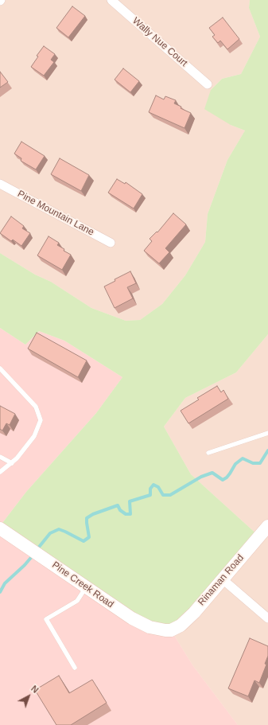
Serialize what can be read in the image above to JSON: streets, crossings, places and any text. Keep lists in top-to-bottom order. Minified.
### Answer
{"streets":{"street":["Wally Nue Court","Pine Mountain Lane","Rinaman Road","Pine Creek Road"]},"crossings":[["Rinaman Road","Pine Creek Road"]],"north":"top right"}
